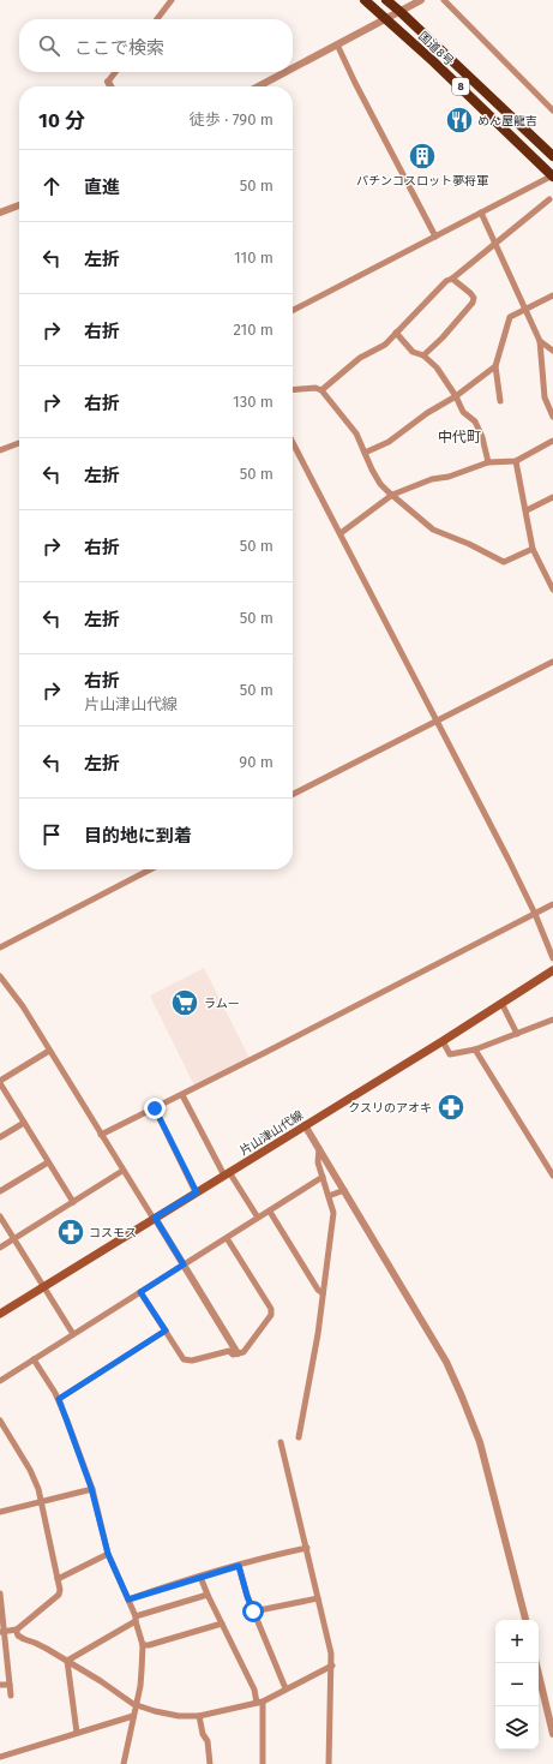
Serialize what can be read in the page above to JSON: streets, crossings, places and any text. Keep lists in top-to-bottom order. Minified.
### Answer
{"streets":{"highway":["国道8号","8"],"main road":["片山津山代線"]},"districts":["中代町"],"places":{"restaurant":["めん屋龍吉"],"building":["パチンコスロット夢将軍"],"supermarket":["ラムー"],"pharmacy":["クスリのアオキ","コスモス"]},"page":{"search":"ここで検索","heading":["10 分","徒歩 · 790 m"],"list":[["直進","50 m"],["左折","110 m"],["右折","210 m"],["右折","130 m"],["左折","50 m"],["右折","50 m"],["左折","50 m"],["右折","片山津山代線","50 m"],["左折","90 m"],"目的地に到着"],"map_buttons":["+","−"]}}
